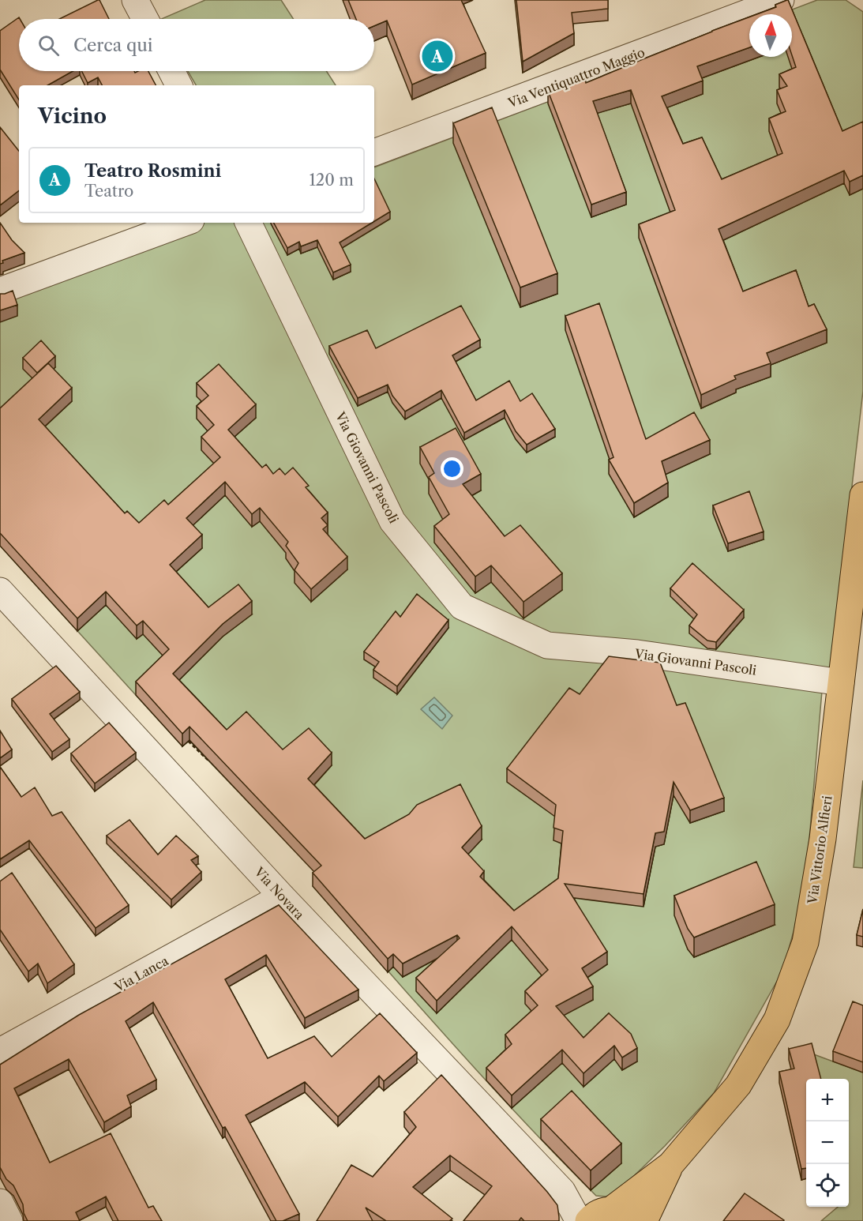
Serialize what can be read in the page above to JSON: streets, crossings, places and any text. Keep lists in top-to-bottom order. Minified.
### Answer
{"streets":{"main road":["Via Vittorio Alfieri"],"street":["Via Ventiquattro Maggio","Via Giovanni Pascoli","Via Novara","Via Lanca"]},"crossings":[["Via Giovanni Pascoli","Via Vittorio Alfieri"],["Via Vittorio Alfieri","Via Novara"],["Via Novara","Via Lanca"]],"north":"top","page":{"search":"Cerca qui","pins":"A","heading":"Vicino","list":[{"mark":"A","name":"Teatro Rosmini","note":"Teatro","value":"120 m"}],"map_buttons":["+","−"]}}
